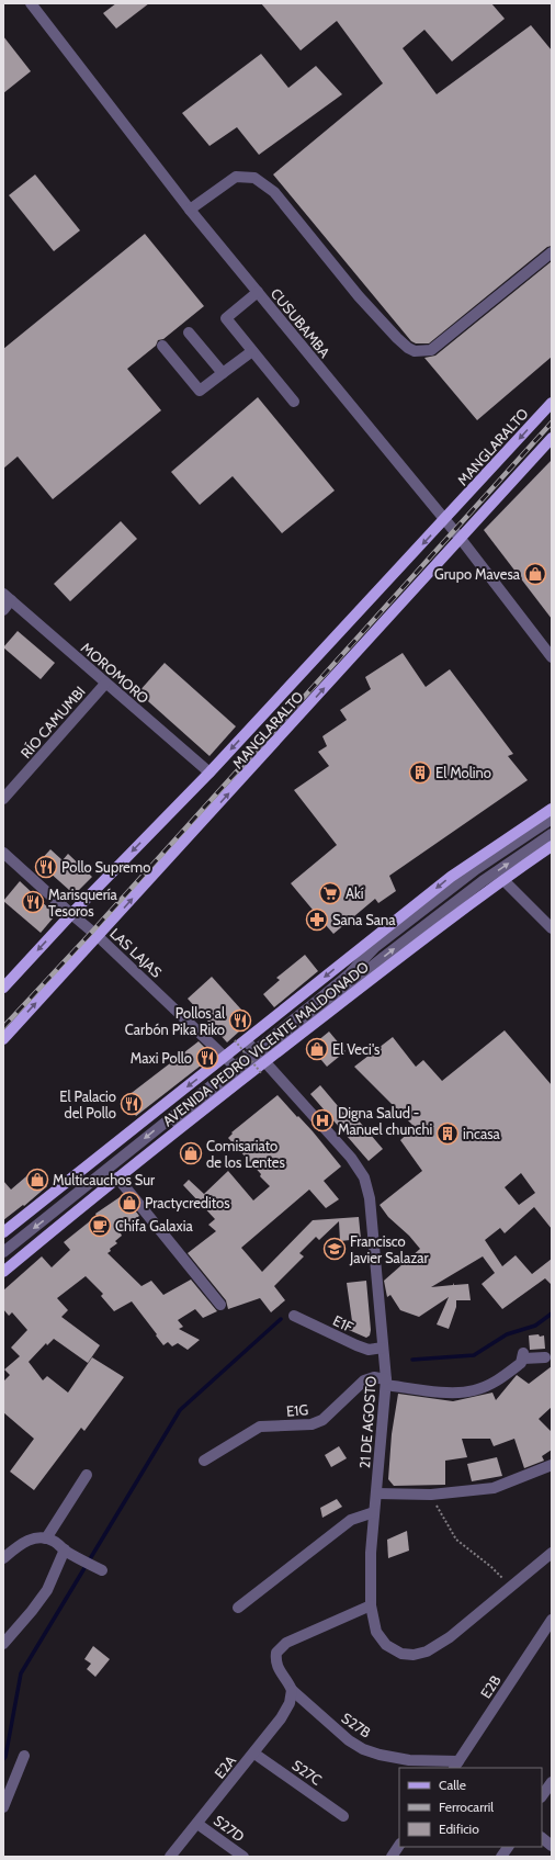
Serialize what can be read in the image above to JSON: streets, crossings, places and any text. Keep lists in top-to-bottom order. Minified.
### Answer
{"streets":{"main road":["MANGLARALTO","AVENIDA PEDRO VICENTE MALDONADO"],"street":["CUSUBAMBA","MOROMORO","RÍO CAMUMBI","LAS LAJAS","E1F","E1G","21 DE AGOSTO","E2B","S27B","E2A","S27C","S27D"]},"crossings":[["CUSUBAMBA","MANGLARALTO"],["MANGLARALTO","MOROMORO"],["MANGLARALTO","LAS LAJAS"],["MOROMORO","RÍO CAMUMBI"],["LAS LAJAS","AVENIDA PEDRO VICENTE MALDONADO"],["AVENIDA PEDRO VICENTE MALDONADO","21 DE AGOSTO"],["E1F","21 DE AGOSTO"],["E1G","21 DE AGOSTO"],["21 DE AGOSTO","S27B"],["E2B","S27B"],["S27B","E2A"],["E2A","S27C"],["E2A","S27D"]],"places":{"shop":["Grupo Mavesa","El Veci's","Comisariato de los Lentes","Multicauchos Sur","Practycreditos"],"building":["El Molino","incasa"],"restaurant":["Pollo Supremo","Marisquería Tesoros","Pollos al Carbón Pika Riko","Maxi Pollo","El Palacio del Pollo"],"supermarket":["Akí"],"pharmacy":["Sana Sana"],"hospital":["Digna Salud - Manuel chunchi"],"cafe":["Chifa Galaxia"],"school or university":["Francisco Javier Salazar"]},"legend":["Calle","Ferrocarril","Edificio"]}
